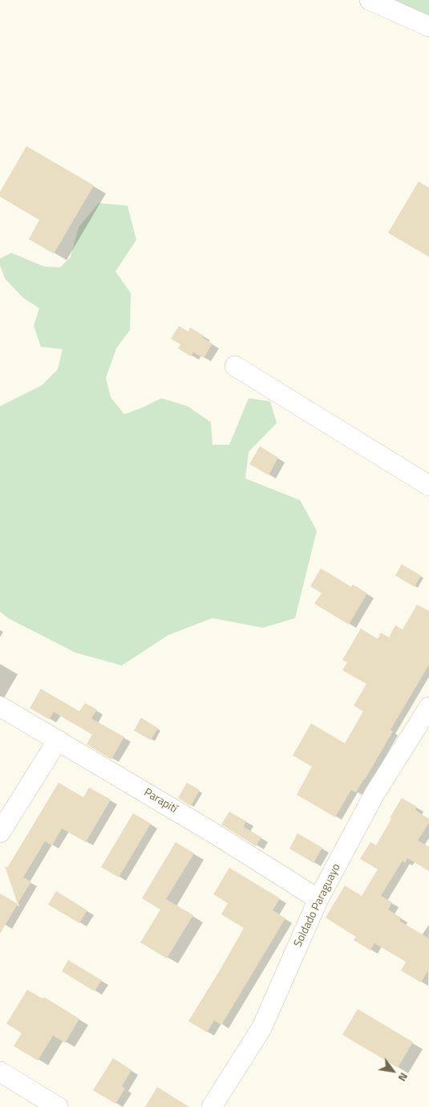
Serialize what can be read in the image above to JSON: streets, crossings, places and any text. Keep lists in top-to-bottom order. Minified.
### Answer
{"streets":{"street":["Parapití","Soldado Paraguayo"]},"crossings":[["Parapití","Soldado Paraguayo"]],"north":"bottom right"}
